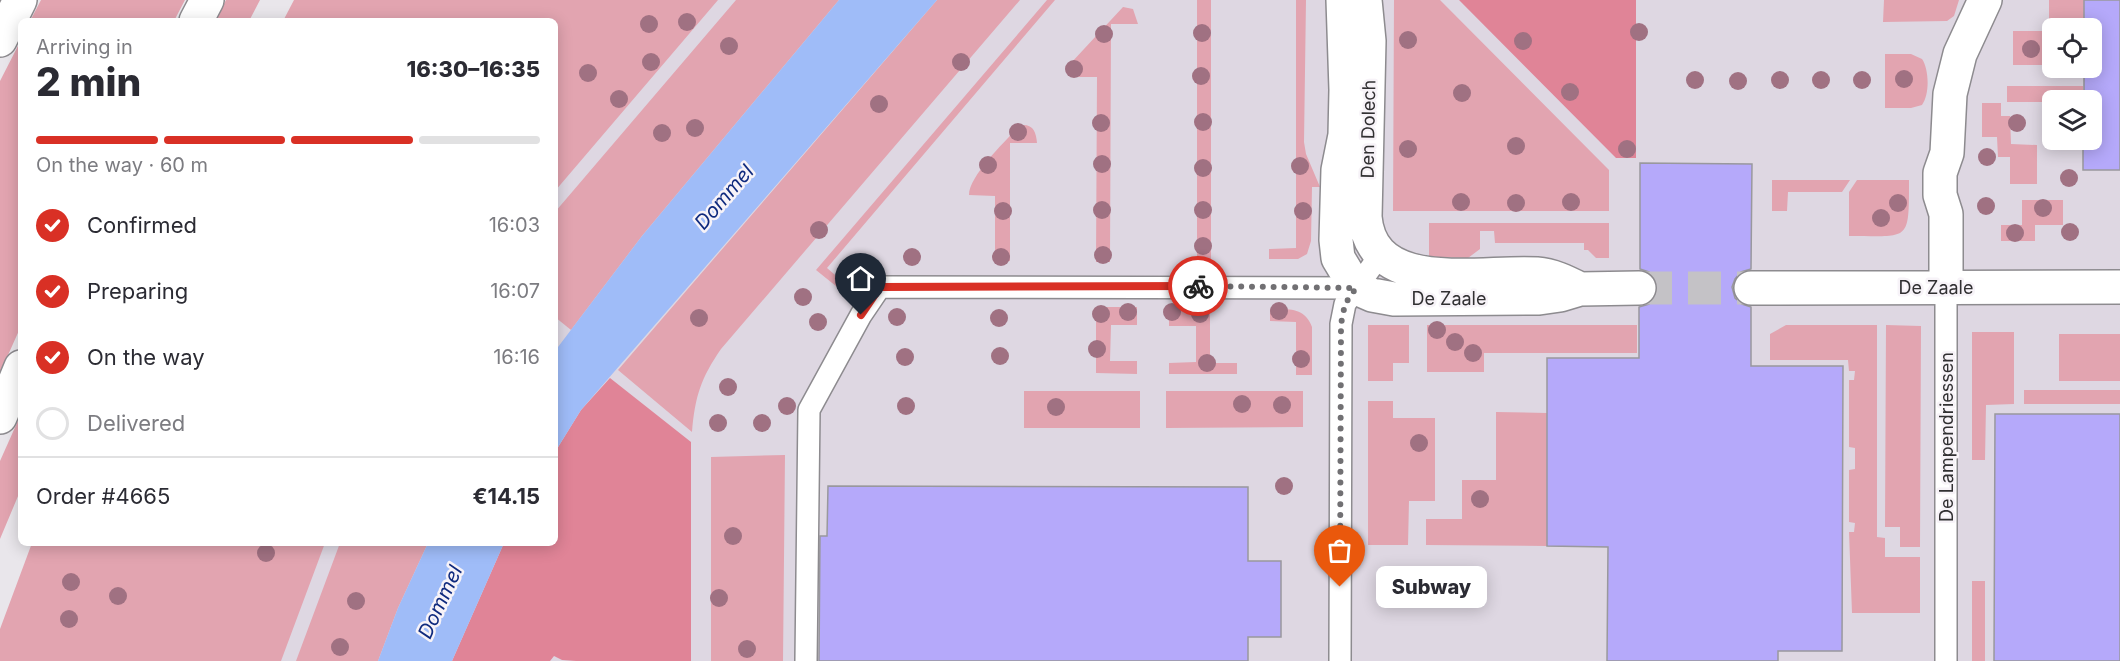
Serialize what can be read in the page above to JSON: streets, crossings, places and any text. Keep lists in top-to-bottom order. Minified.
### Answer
{"streets":{"street":["Den Dolech","De Zaale","De Lampendriessen"]},"crossings":[["Den Dolech","De Zaale"],["De Zaale","De Lampendriessen"]],"water":["Dommel"],"places":["Subway"],"page":{"heading":["2 min","Arriving in","16:30–16:35"],"panel":["Order #4665","€14.15"],"bar":"On the way · 60 m","list":[["Confirmed","16:03"],["Preparing","16:07"],["On the way","16:16"],"Delivered"],"bubble":"Subway"}}
